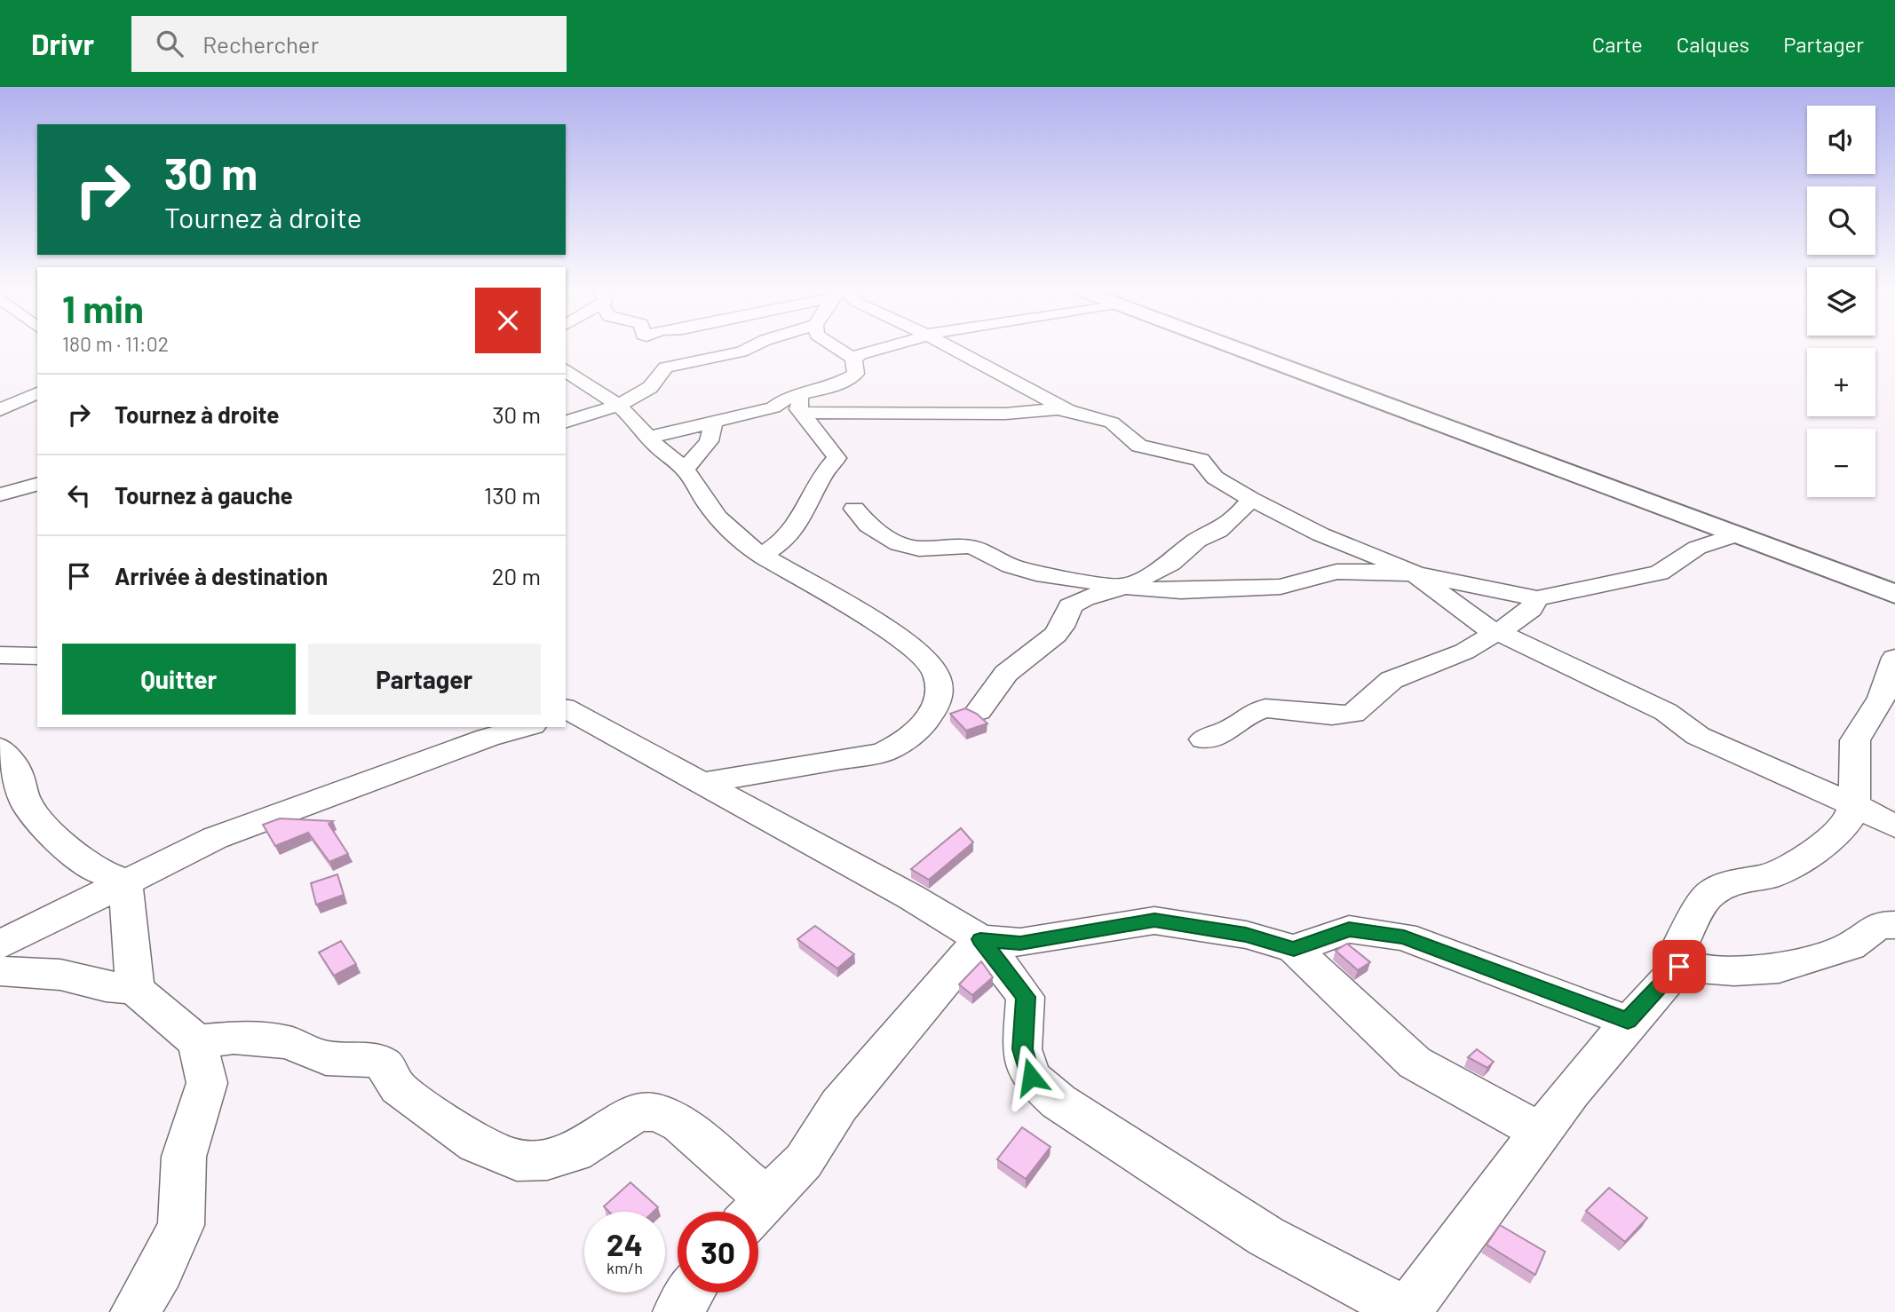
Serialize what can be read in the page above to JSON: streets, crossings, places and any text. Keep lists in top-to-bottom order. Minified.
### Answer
{"page":{"header":"Drivr","search":"Rechercher","nav":["Carte","Calques","Partager"],"map_buttons":["+","−"],"turn":["30 m","Tournez à droite"],"heading":["1 min","180 m · 11:02"],"list":[{"name":"Tournez à droite","value":"30 m"},{"name":"Tournez à gauche","value":"130 m"},{"name":"Arrivée à destination","value":"20 m"}],"buttons":["Quitter","Partager"],"speed":"24 km/h","limit":"30"}}
